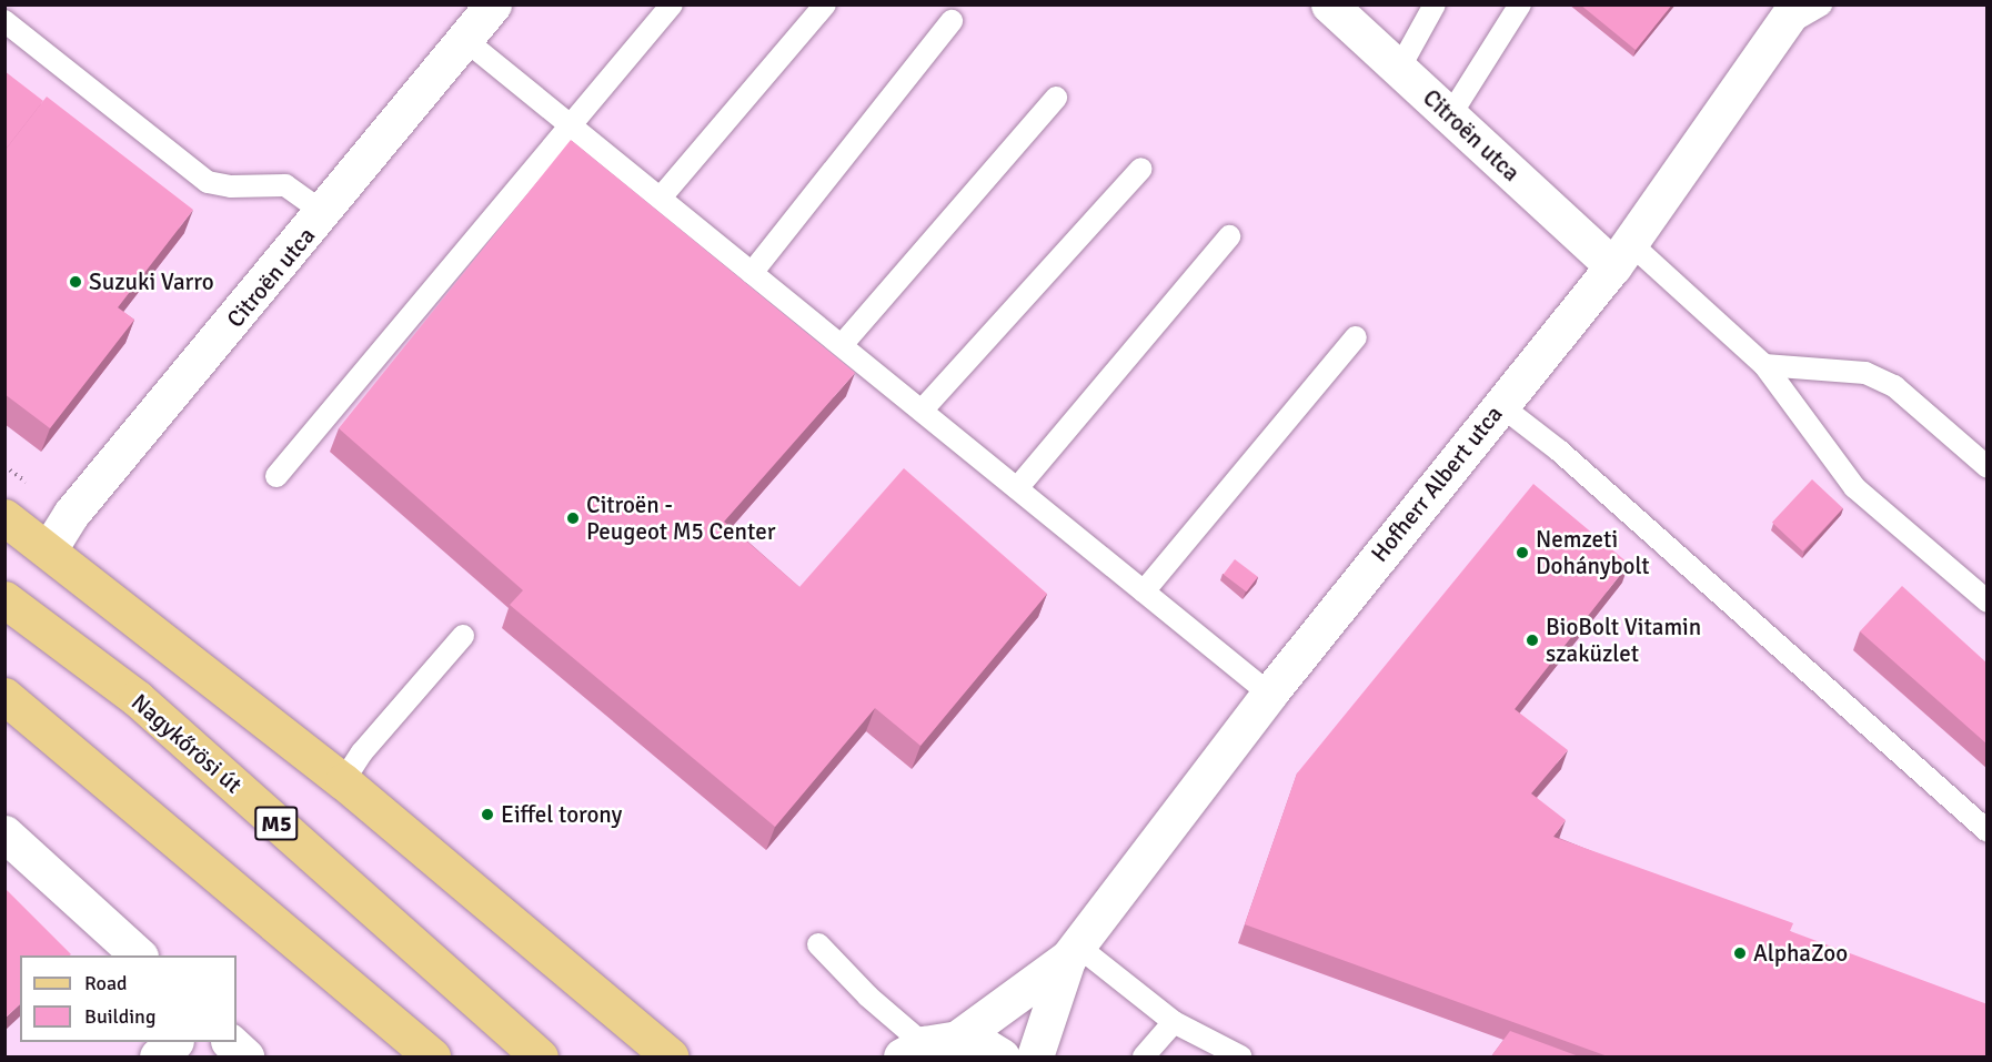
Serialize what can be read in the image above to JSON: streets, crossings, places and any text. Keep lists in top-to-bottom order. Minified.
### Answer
{"streets":{"main road":["Nagykőrösi út","M5"],"street":["Citroën utca","Hofherr Albert utca"]},"crossings":[["Citroën utca","Hofherr Albert utca"]],"places":["Suzuki Varro","Citroën - Peugeot M5 Center","Nemzeti Dohánybolt","BioBolt Vitamin szaküzlet","Eiffel torony","AlphaZoo"],"legend":["Road","Building"]}
